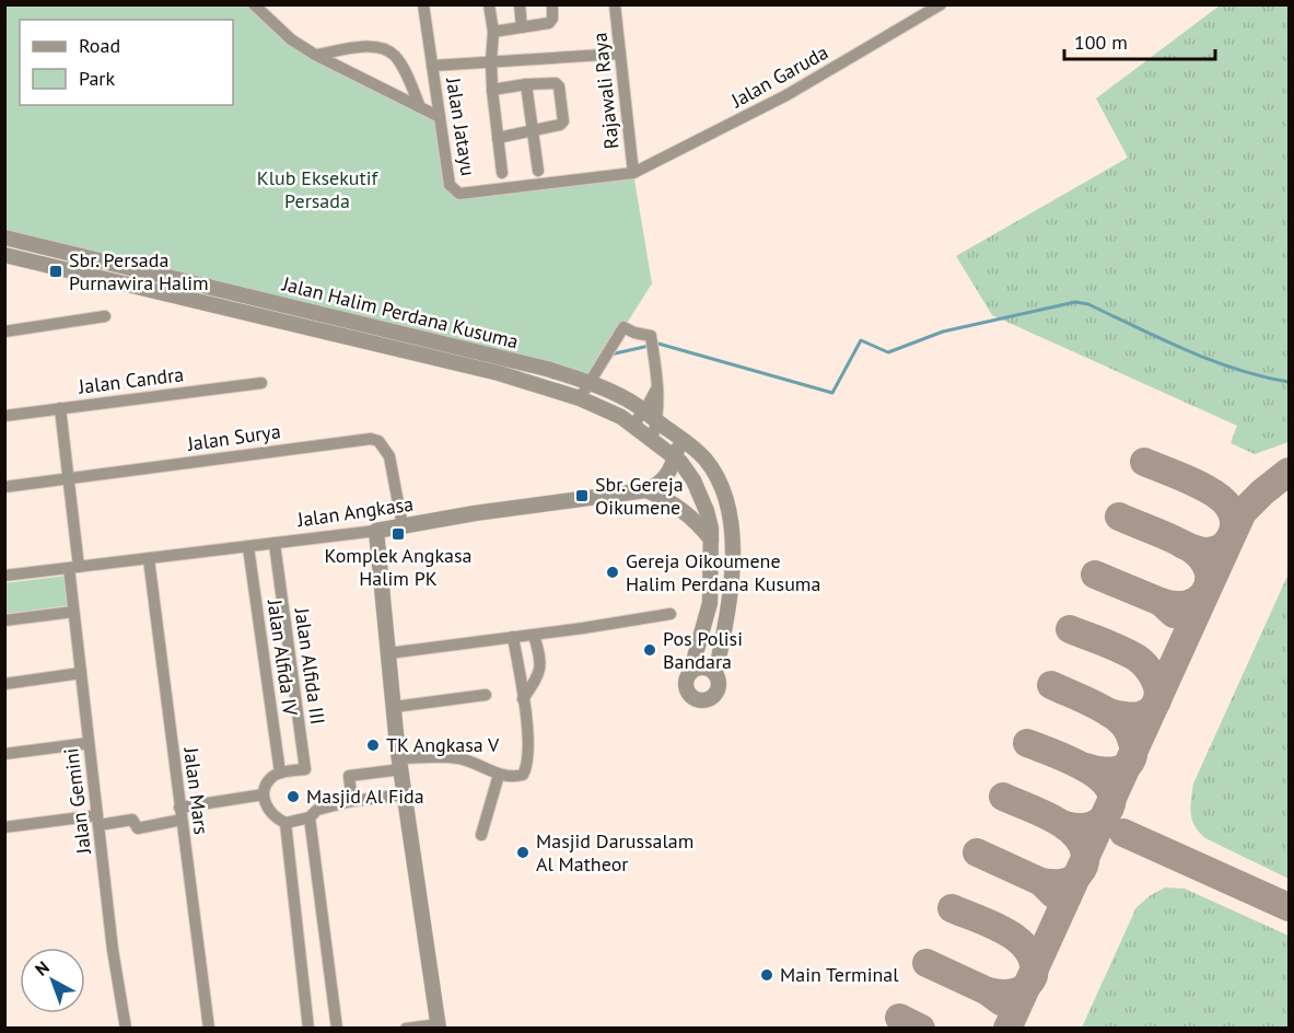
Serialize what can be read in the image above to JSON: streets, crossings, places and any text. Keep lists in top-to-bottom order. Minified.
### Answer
{"streets":{"street":["Jalan Garuda","Rajawali Raya","Jalan Jatayu","Jalan Halim Perdana Kusuma","Jalan Candra","Jalan Surya","Jalan Angkasa","Jalan Alfida IV","Jalan Alfida III","Jalan Mars","Jalan Gemini"]},"crossings":[["Jalan Garuda","Rajawali Raya"],["Jalan Garuda","Jalan Jatayu"],["Rajawali Raya","Jalan Jatayu"],["Jalan Candra","Jalan Gemini"],["Jalan Surya","Jalan Angkasa"],["Jalan Surya","Jalan Gemini"],["Jalan Angkasa","Jalan Alfida IV"],["Jalan Angkasa","Jalan Alfida III"],["Jalan Angkasa","Jalan Mars"],["Jalan Angkasa","Jalan Gemini"],["Jalan Alfida IV","Jalan Alfida III"]],"parks":["Klub Eksekutif Persada"],"places":{"transit":["Sbr. Persada Purnawira Halim","Sbr. Gereja Oikumene","Komplek Angkasa Halim PK"],"other":["Gereja Oikoumene Halim Perdana Kusuma","Pos Polisi Bandara","TK Angkasa V","Masjid Al Fida","Masjid Darussalam Al Matheor","Main Terminal"]},"legend":["Road","Park"],"scale_bar":"100 m","north":"top left"}
